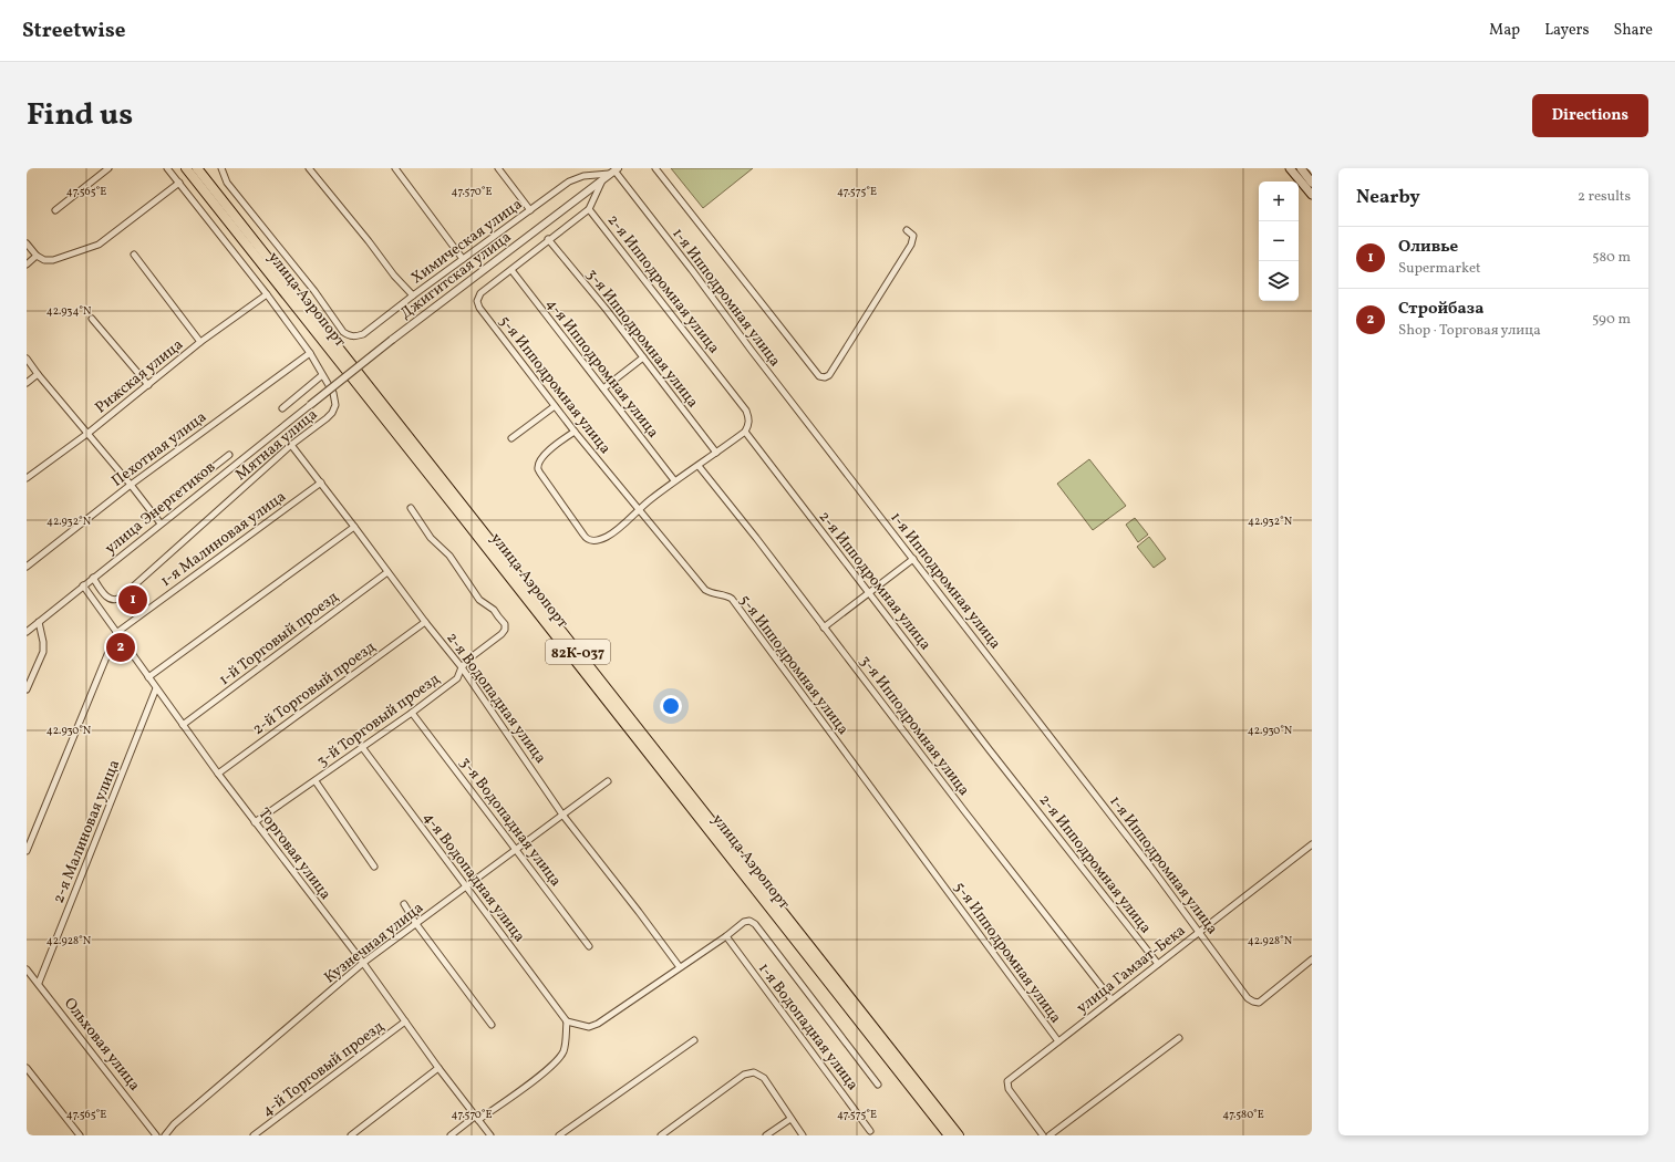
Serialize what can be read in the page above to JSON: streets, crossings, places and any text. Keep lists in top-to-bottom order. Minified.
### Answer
{"streets":{"main road":["улица Аэропорт","82К-037"],"street":["Химическая улица","Джигитская улица","2-я Ипподромная улица","1-я Ипподромная улица","3-я Ипподромная улица","4-я Ипподромная улица","Рижская улица","5-я Ипподромная улица","Мятная улица","Пехотная улица","улица Энергетиков","1-я Малиновая улица","1-й Торговый проезд","2-й Торговый проезд","2-я Водопадная улица","3-й Торговый проезд","3-я Водопадная улица","2-я Малиновая улица","Торговая улица","4-я Водопадная улица","Кузнечная улица","улица Гамзат-Бека","1-я Водопадная улица","Ольховая улица","4-й Торговый проезд"]},"crossings":[["Химическая улица","Джигитская улица"],["Химическая улица","1-я Ипподромная улица"],["Джигитская улица","1-я Ипподромная улица"],["Джигитская улица","улица Энергетиков"],["2-я Ипподромная улица","улица Гамзат-Бека"],["1-я Ипподромная улица","улица Гамзат-Бека"],["3-я Ипподромная улица","улица Гамзат-Бека"],["4-я Ипподромная улица","5-я Ипподромная улица"],["Рижская улица","Мятная улица"],["5-я Ипподромная улица","улица Гамзат-Бека"],["Мятная улица","Пехотная улица"],["Мятная улица","улица Энергетиков"],["Мятная улица","2-я Водопадная улица"],["улица Энергетиков","Торговая улица"],["1-я Малиновая улица","2-я Водопадная улица"],["1-я Малиновая улица","Торговая улица"],["1-й Торговый проезд","2-я Водопадная улица"],["1-й Торговый проезд","Торговая улица"],["2-й Торговый проезд","2-я Водопадная улица"],["2-й Торговый проезд","Торговая улица"],["2-я Водопадная улица","3-й Торговый проезд"],["2-я Водопадная улица","Кузнечная улица"],["3-й Торговый проезд","3-я Водопадная улица"],["3-й Торговый проезд","Торговая улица"],["3-й Торговый проезд","4-я Водопадная улица"],["3-я Водопадная улица","Кузнечная улица"],["2-я Малиновая улица","Торговая улица"],["2-я Малиновая улица","Ольховая улица"],["Торговая улица","Кузнечная улица"],["Торговая улица","4-й Торговый проезд"],["4-я Водопадная улица","Кузнечная улица"]],"page":{"header":"Streetwise","nav":["Map","Layers","Share"],"title":"Find us","buttons":"Directions","heading":["Nearby","2 results"],"map_buttons":["+","−"],"list":[{"mark":"1","name":"Оливье","note":"Supermarket","value":"580 m"},{"mark":"2","name":"Стройбаза","note":"Shop · Торговая улица","value":"590 m"}],"pins":["1","2"]},"coordinates":["47.565°E","47.570°E","47.575°E","42.934°N","42.932°N","42.930°N","42.928°N","47.580°E"]}
